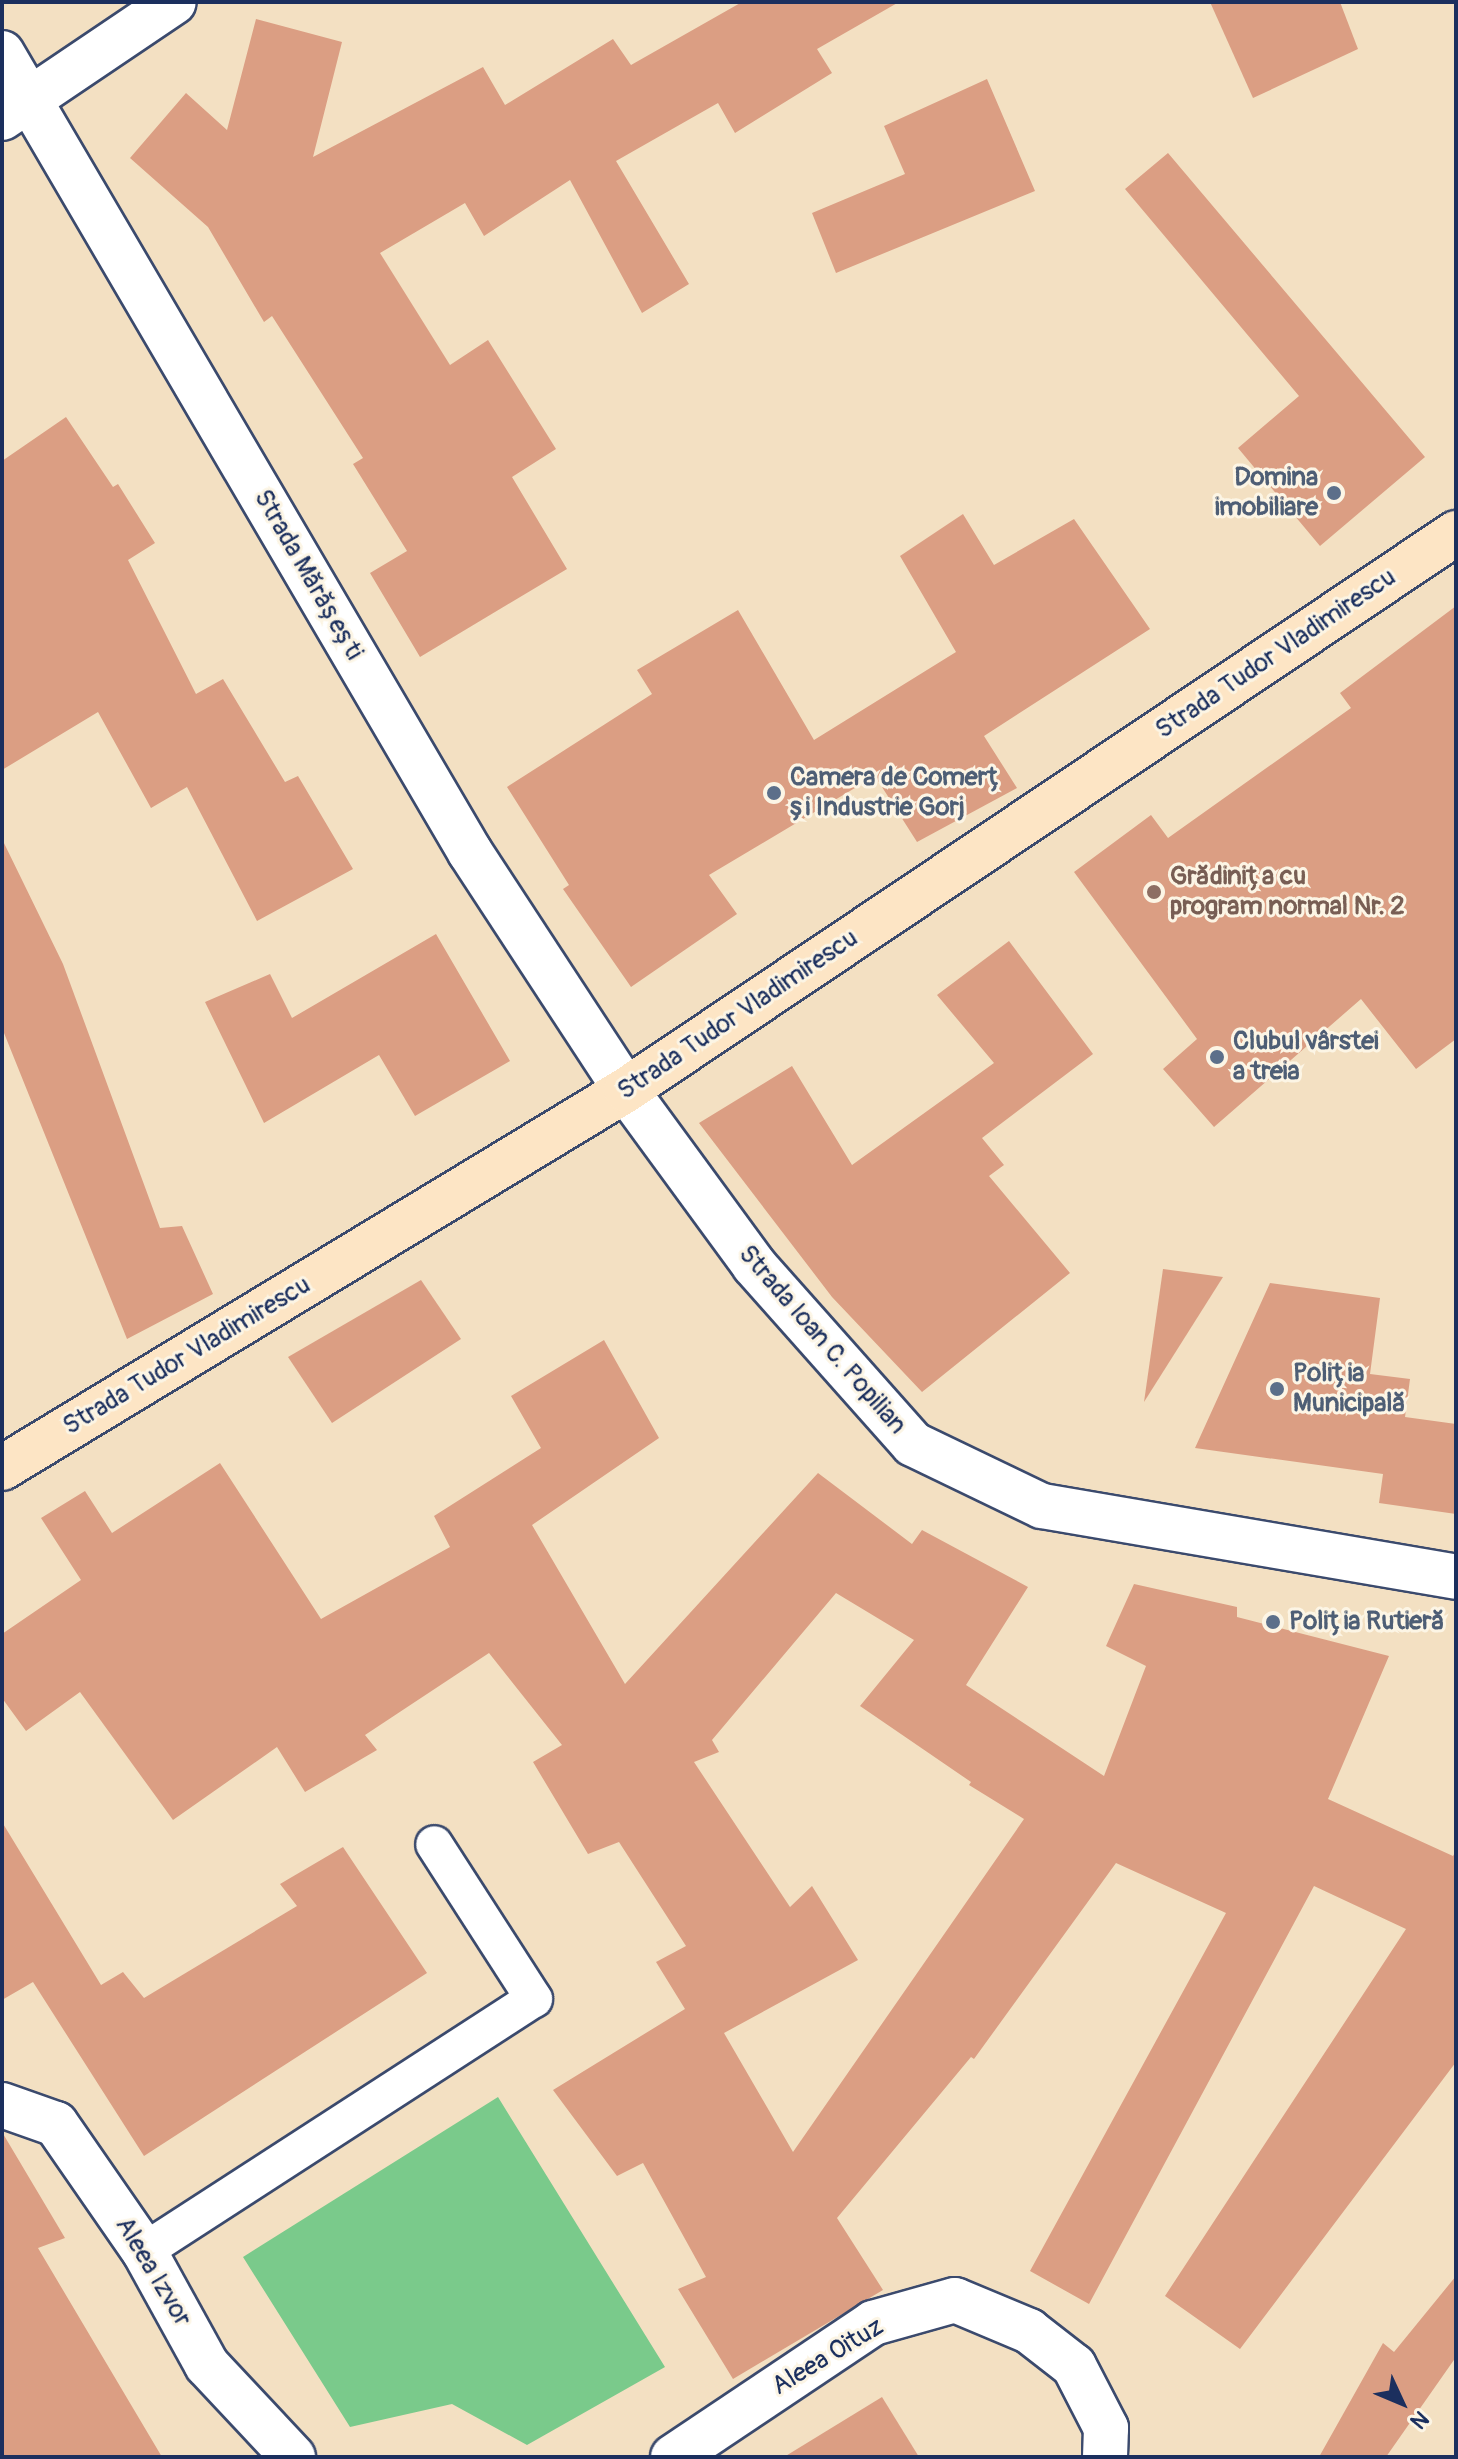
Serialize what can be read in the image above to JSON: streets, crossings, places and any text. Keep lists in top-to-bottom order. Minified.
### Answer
{"streets":{"main road":["Strada Tudor Vladimirescu"],"street":["Strada Mărășești","Strada Ioan C. Popilian","Aleea Izvor","Aleea Oituz"]},"crossings":[["Strada Mărășești","Strada Tudor Vladimirescu"],["Strada Mărășești","Strada Ioan C. Popilian"],["Strada Tudor Vladimirescu","Strada Ioan C. Popilian"]],"places":["Domina imobiliare","Camera de Comerț și Industrie Gorj","Grădinița cu program normal Nr. 2","Clubul vârstei a treia","Poliția Municipală","Poliția Rutieră"],"north":"bottom right"}
